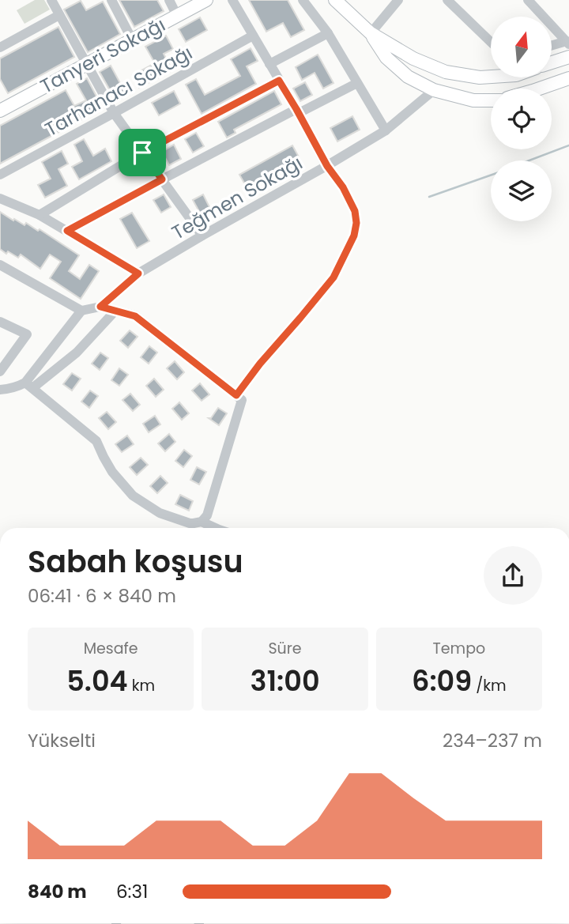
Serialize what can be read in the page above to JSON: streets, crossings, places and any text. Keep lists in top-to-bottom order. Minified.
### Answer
{"streets":{"street":["Tanyeri Sokağı","Tarhanacı Sokağı","Teğmen Sokağı"]},"north":"top","page":{"heading":["Sabah koşusu","06:41 · 6 × 840 m"],"stats":[["Mesafe","5.04 km"],["Süre","31:00"],["Tempo","6:09 /km"]],"chart":["Yükselti","234–237 m"],"list":[{"name":"840 m","note":"6:31"}]}}
